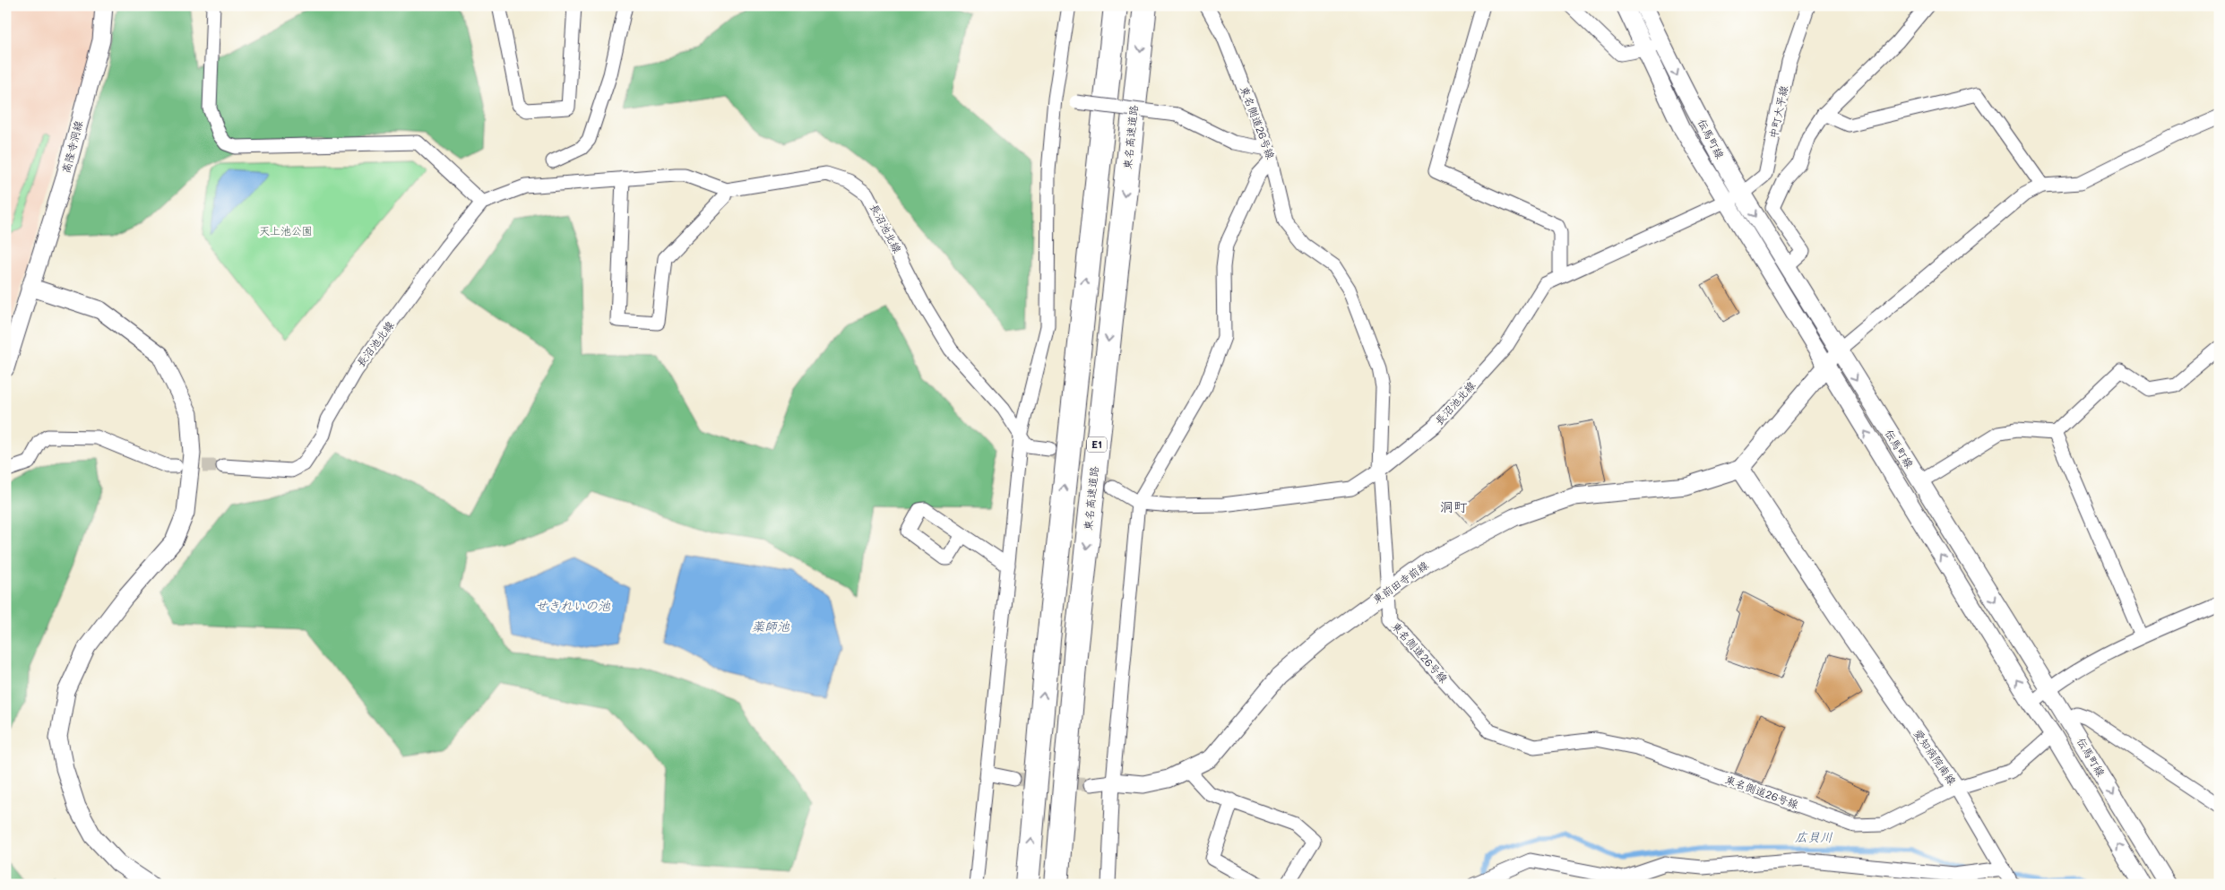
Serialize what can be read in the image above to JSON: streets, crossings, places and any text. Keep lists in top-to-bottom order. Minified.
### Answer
{"streets":{"highway":["東名高速道路","E1"],"street":["中町大平線","東名側道26号線","伝馬町線","高隆寺洞線","長沼池北線","東前田寺前線","愛知病院南線"]},"crossings":[["中町大平線","伝馬町線"],["中町大平線","長沼池北線"],["東名側道26号線","伝馬町線"],["東名側道26号線","長沼池北線"],["東名側道26号線","東前田寺前線"],["東名側道26号線","愛知病院南線"],["伝馬町線","長沼池北線"],["東前田寺前線","愛知病院南線"]],"districts":["洞町"],"water":["せきれいの池","薬師池","広貝川"],"parks":["天上池公園"]}
